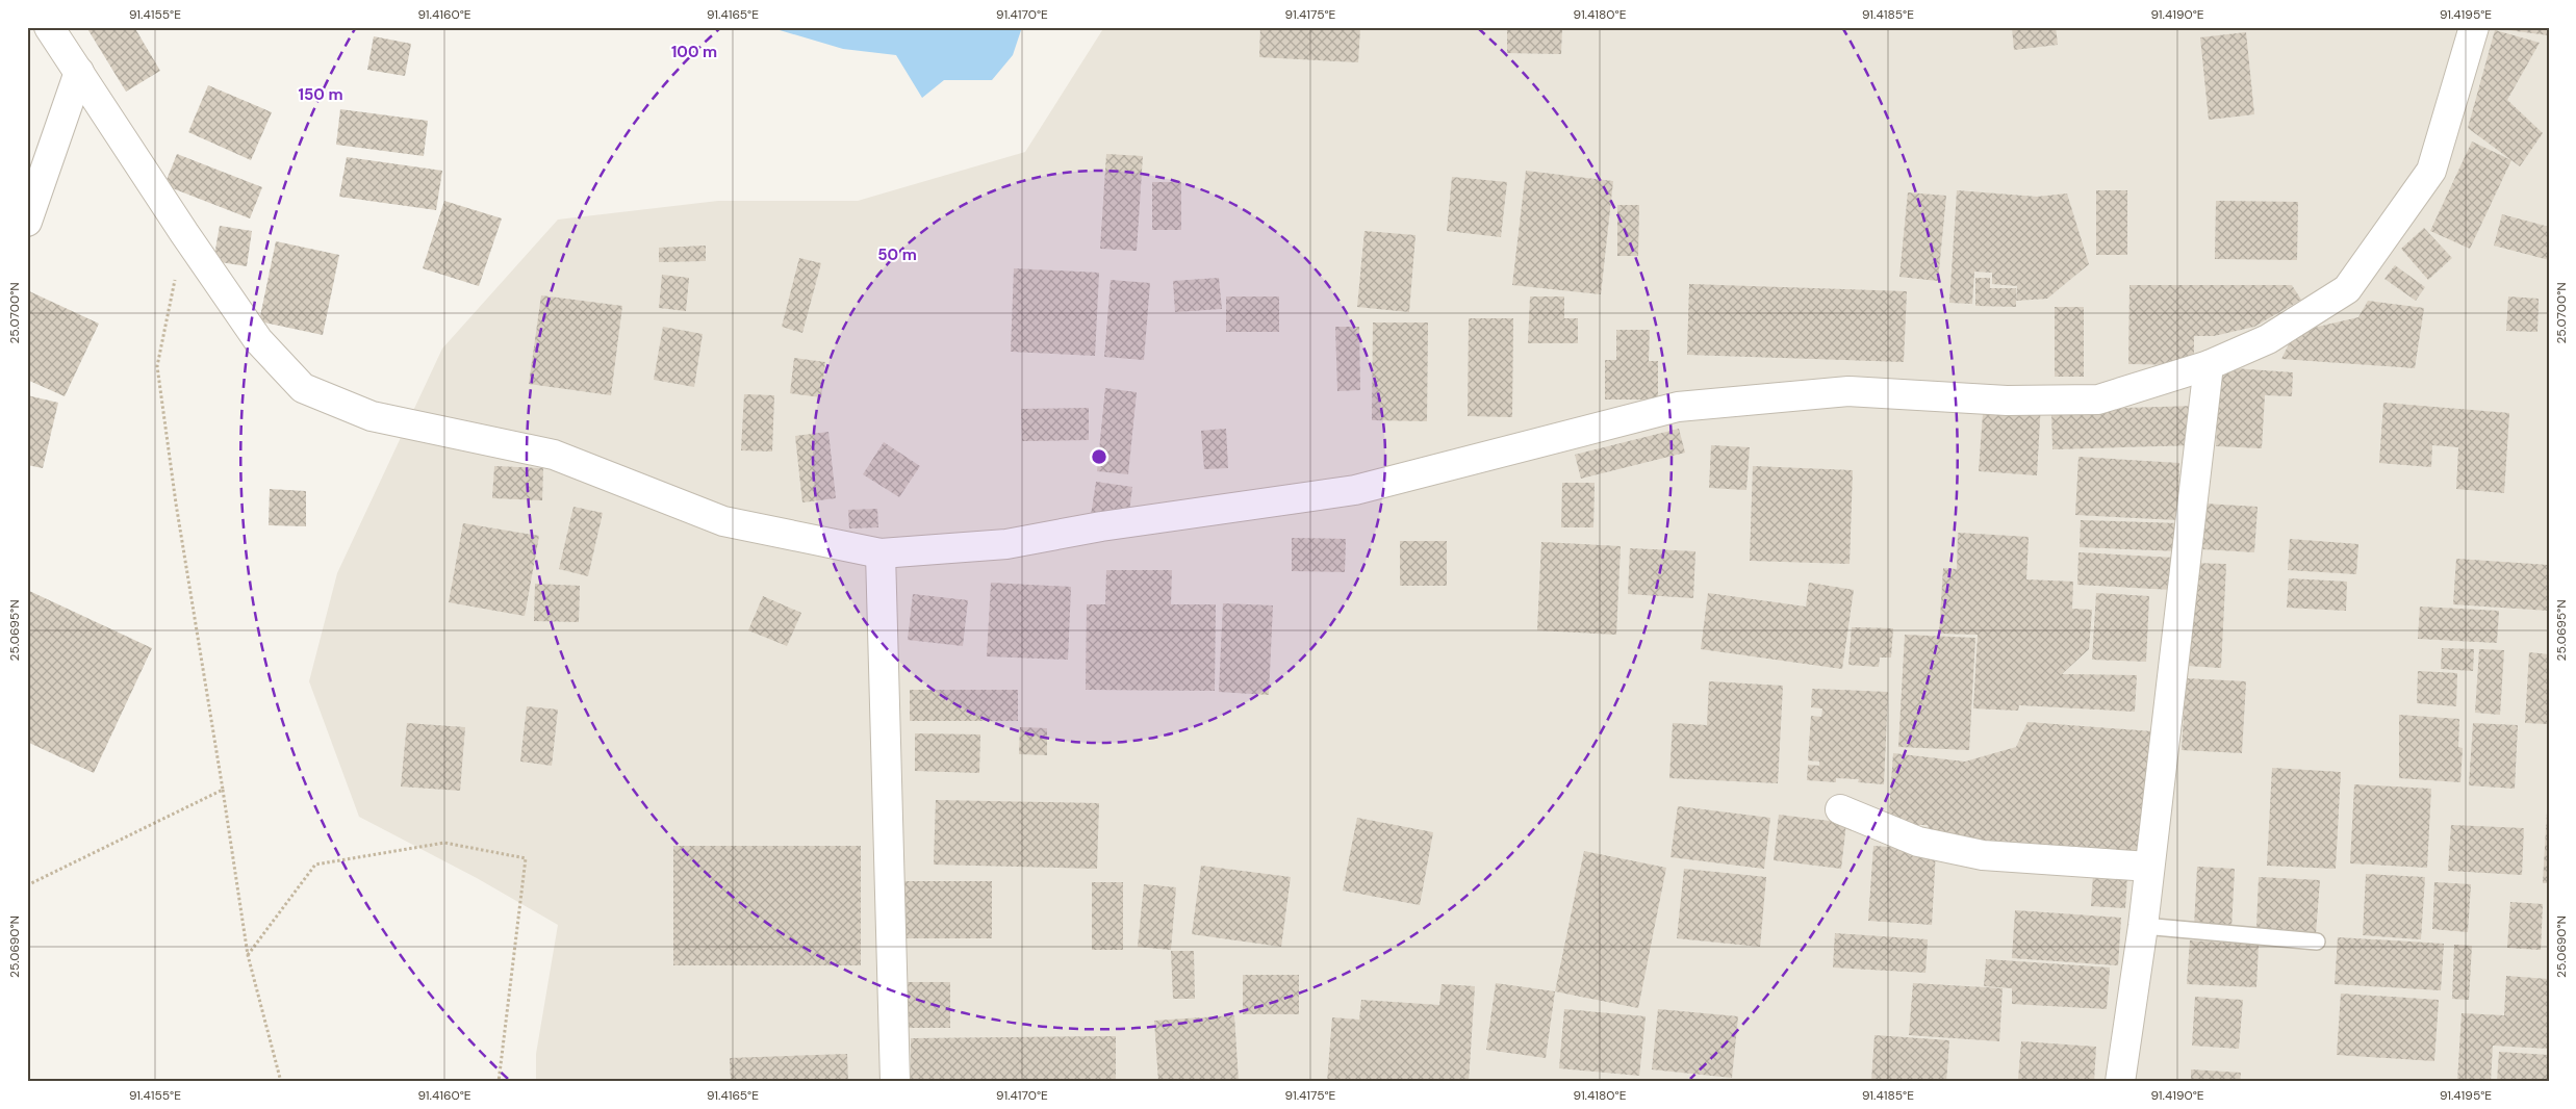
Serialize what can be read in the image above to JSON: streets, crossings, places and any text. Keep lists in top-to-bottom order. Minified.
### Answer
{"coordinates":["91.4155°E","91.4160°E","91.4165°E","91.4170°E","91.4175°E","91.4180°E","91.4185°E","91.4190°E","91.4195°E","25.0700°N","25.0695°N","25.0690°N"],"rings":["100 m","150 m","50 m"]}
